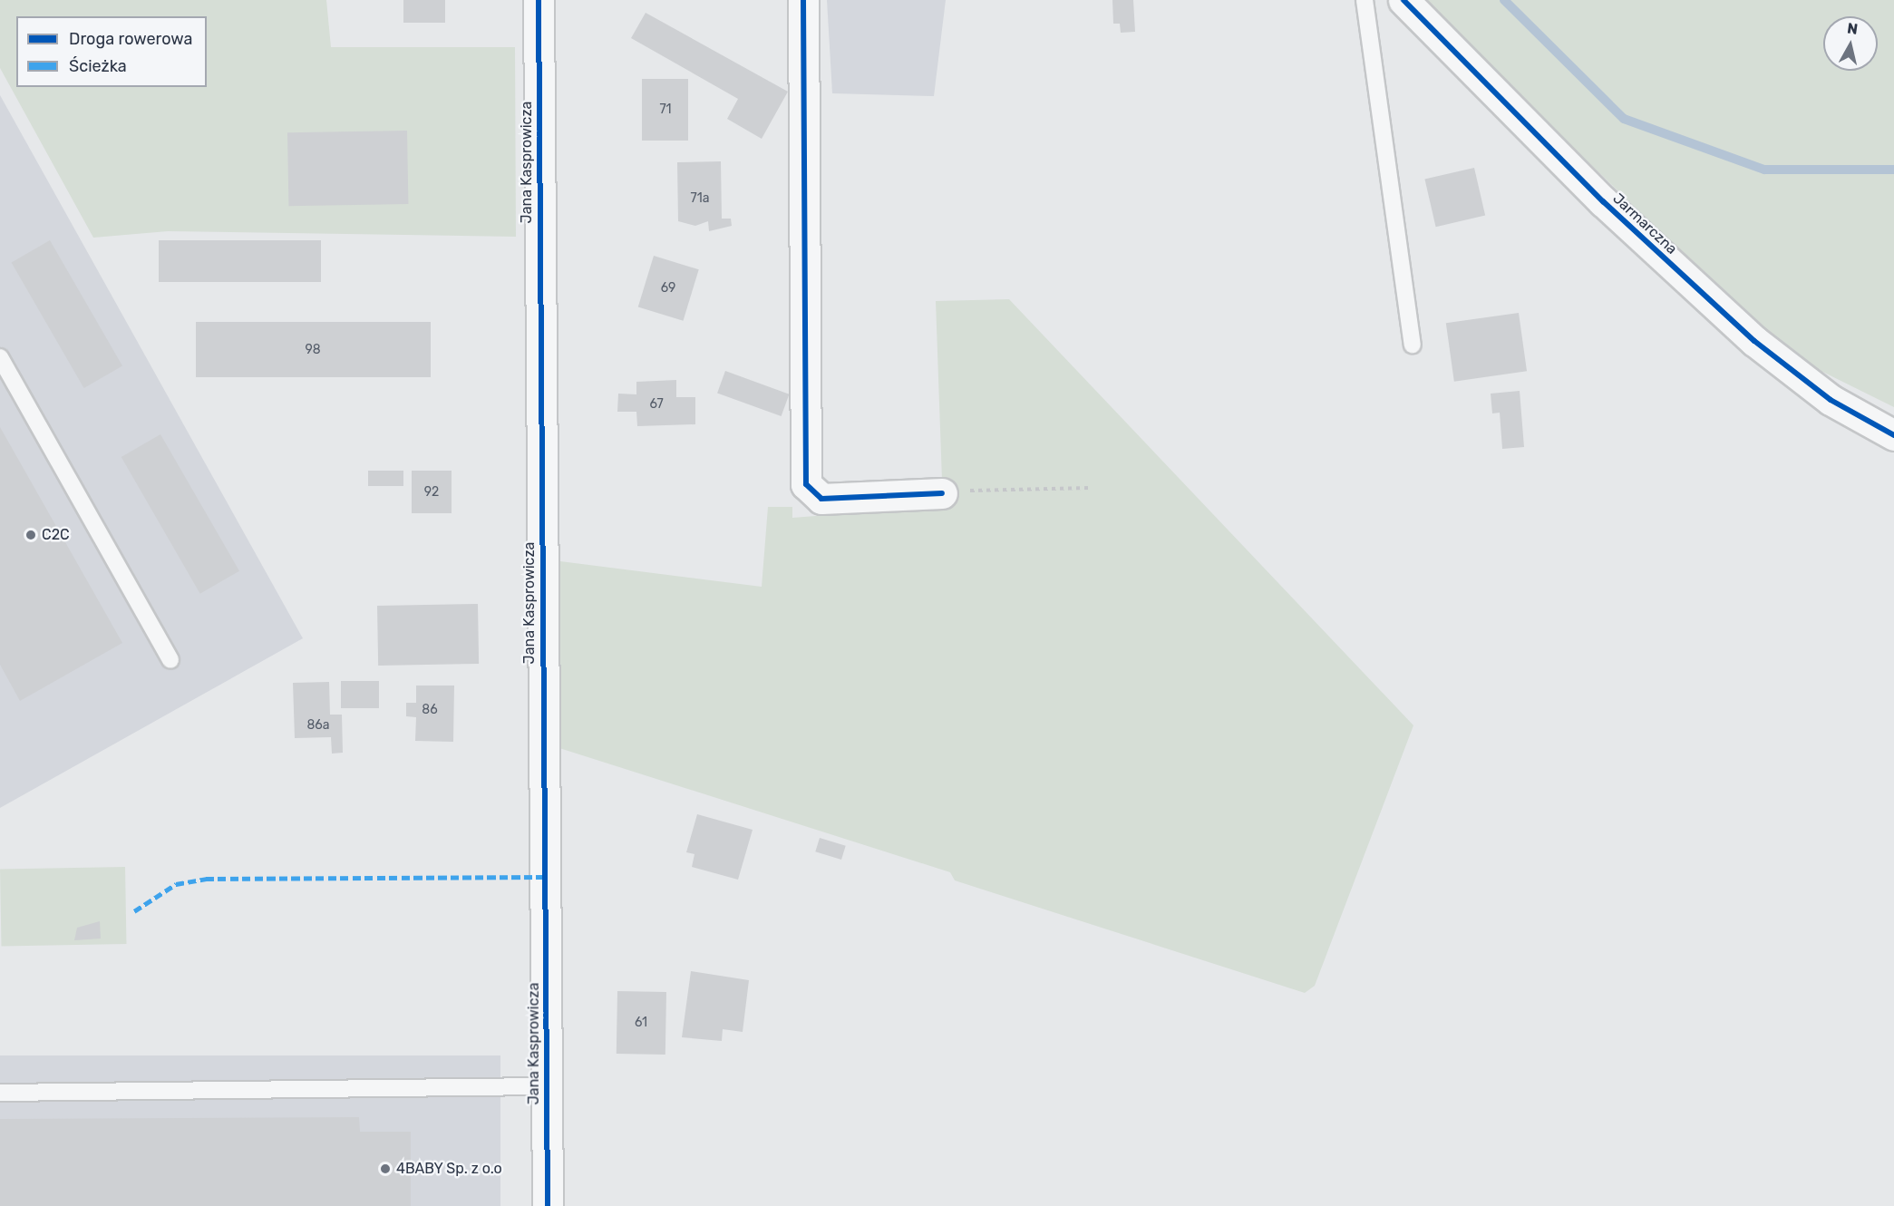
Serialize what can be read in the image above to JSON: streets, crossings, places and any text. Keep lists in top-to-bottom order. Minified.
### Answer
{"streets":{"street":["Jana Kasprowicza","Jarmarczna"]},"places":["C2C","4BABY Sp. z o.o"],"house_numbers":["71","71a","69","98","67","92","86","86a","61"],"legend":["Droga rowerowa","Ścieżka"],"north":"top"}
